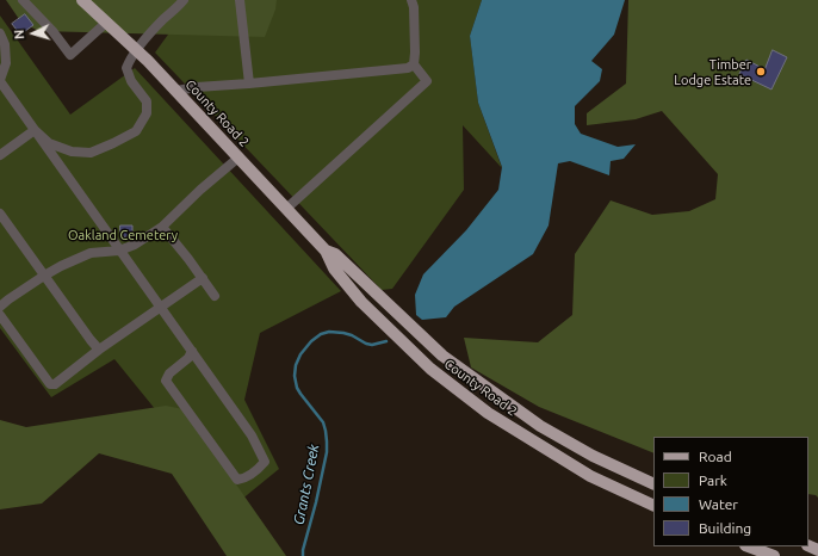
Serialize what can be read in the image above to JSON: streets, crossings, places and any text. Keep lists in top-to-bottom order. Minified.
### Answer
{"streets":{"main road":["County Road 2"]},"water":["Grants Creek"],"parks":["Oakland Cemetery"],"places":["Timber Lodge Estate"],"legend":["Road","Park","Water","Building"],"north":"left"}
